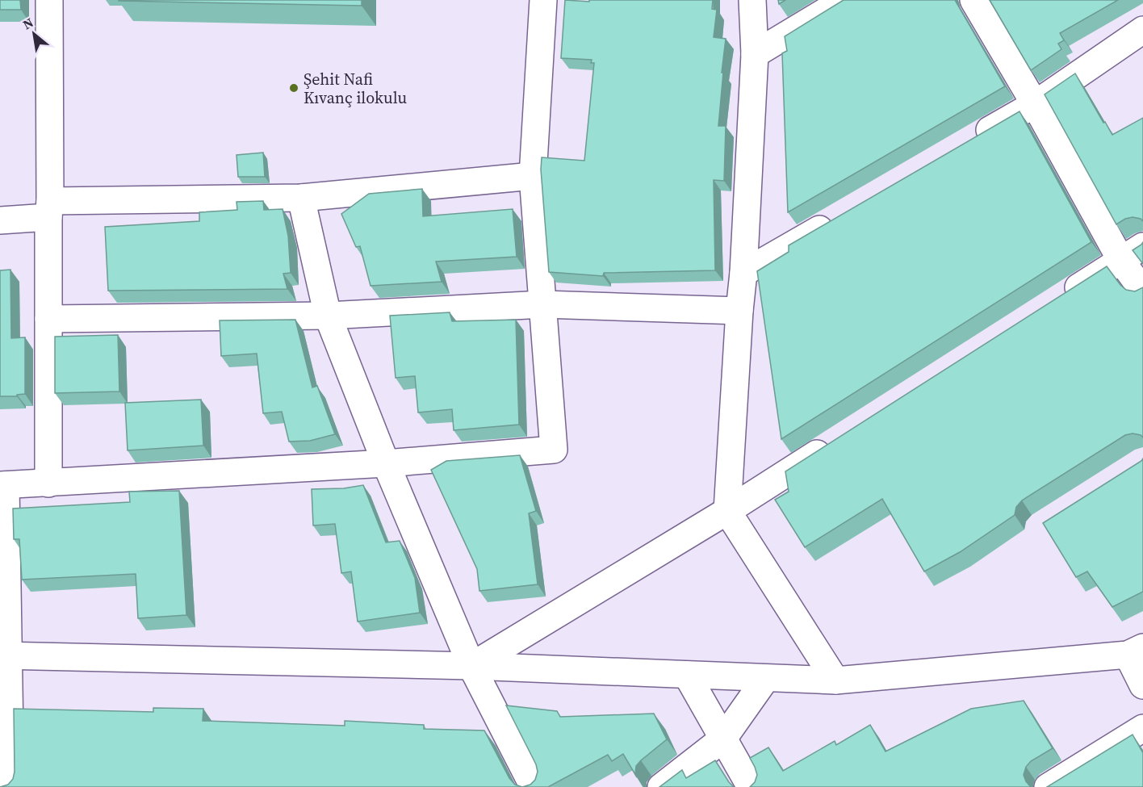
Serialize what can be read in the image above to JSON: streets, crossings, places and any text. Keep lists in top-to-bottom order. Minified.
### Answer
{"places":["Şehit Nafi Kıvanç ilokulu"],"north":"top left"}
